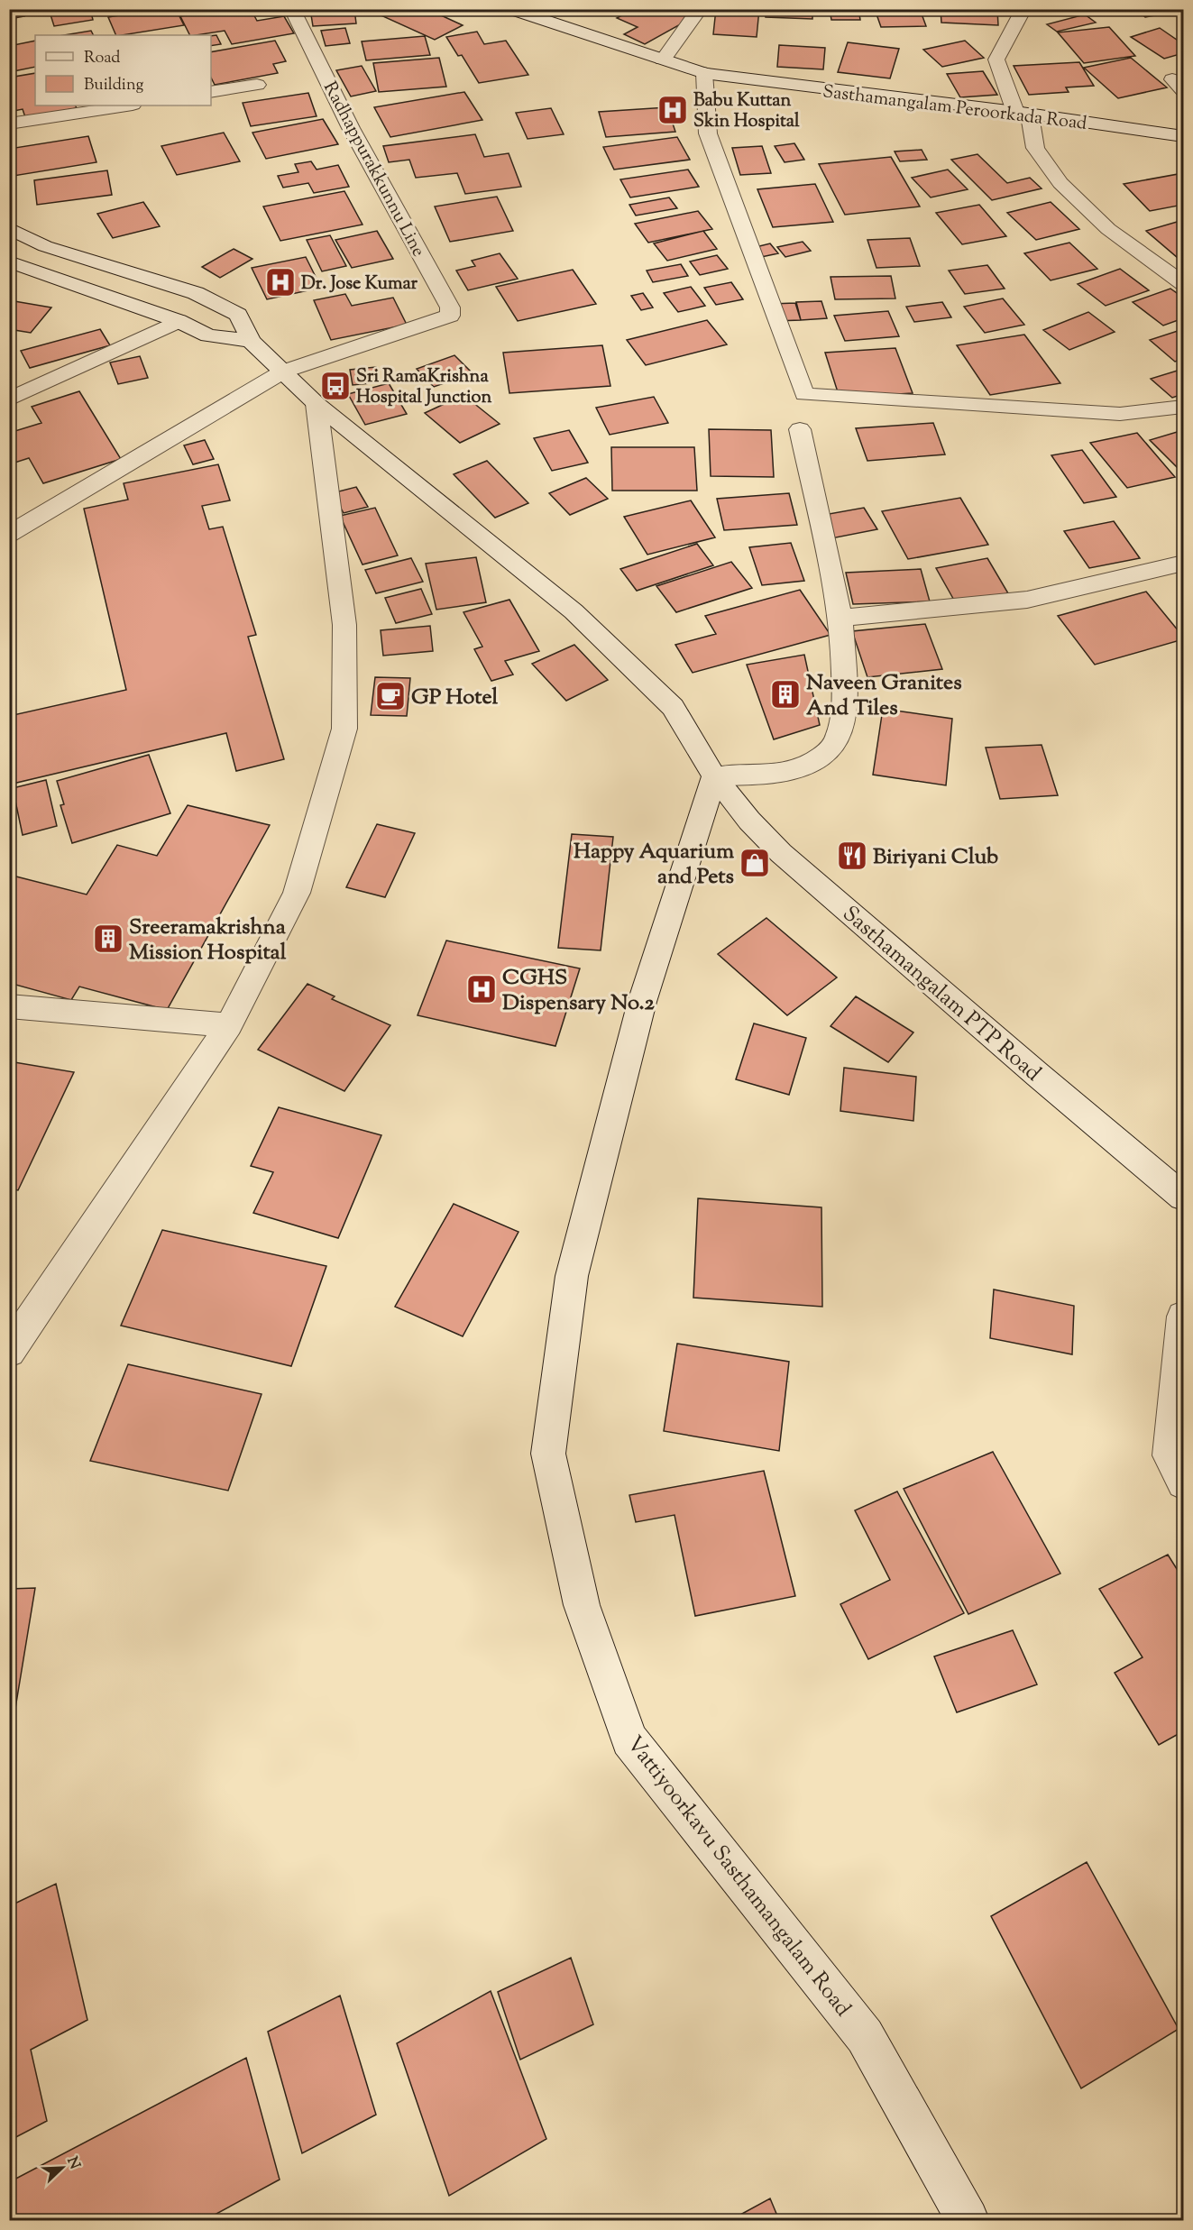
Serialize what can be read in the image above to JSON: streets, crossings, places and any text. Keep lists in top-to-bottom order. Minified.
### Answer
{"streets":{"street":["Sasthamangalam Peroorkada Road","Radhappurakkunnu Line","Sasthamangalam PTP Road","Vattiyoorkavu Sasthamangalam Road"]},"crossings":[["Sasthamangalam PTP Road","Vattiyoorkavu Sasthamangalam Road"]],"places":{"hospital":["Babu Kuttan Skin Hospital","Dr. Jose Kumar","CGHS Dispensary No.2"],"bus stop":["Sri RamaKrishna Hospital Junction"],"building":["Naveen Granites And Tiles","Sreeramakrishna Mission Hospital"],"cafe":["GP Hotel"],"restaurant":["Biriyani Club"],"shop":["Happy Aquarium and Pets"]},"legend":["Road","Building"],"north":"top right"}
